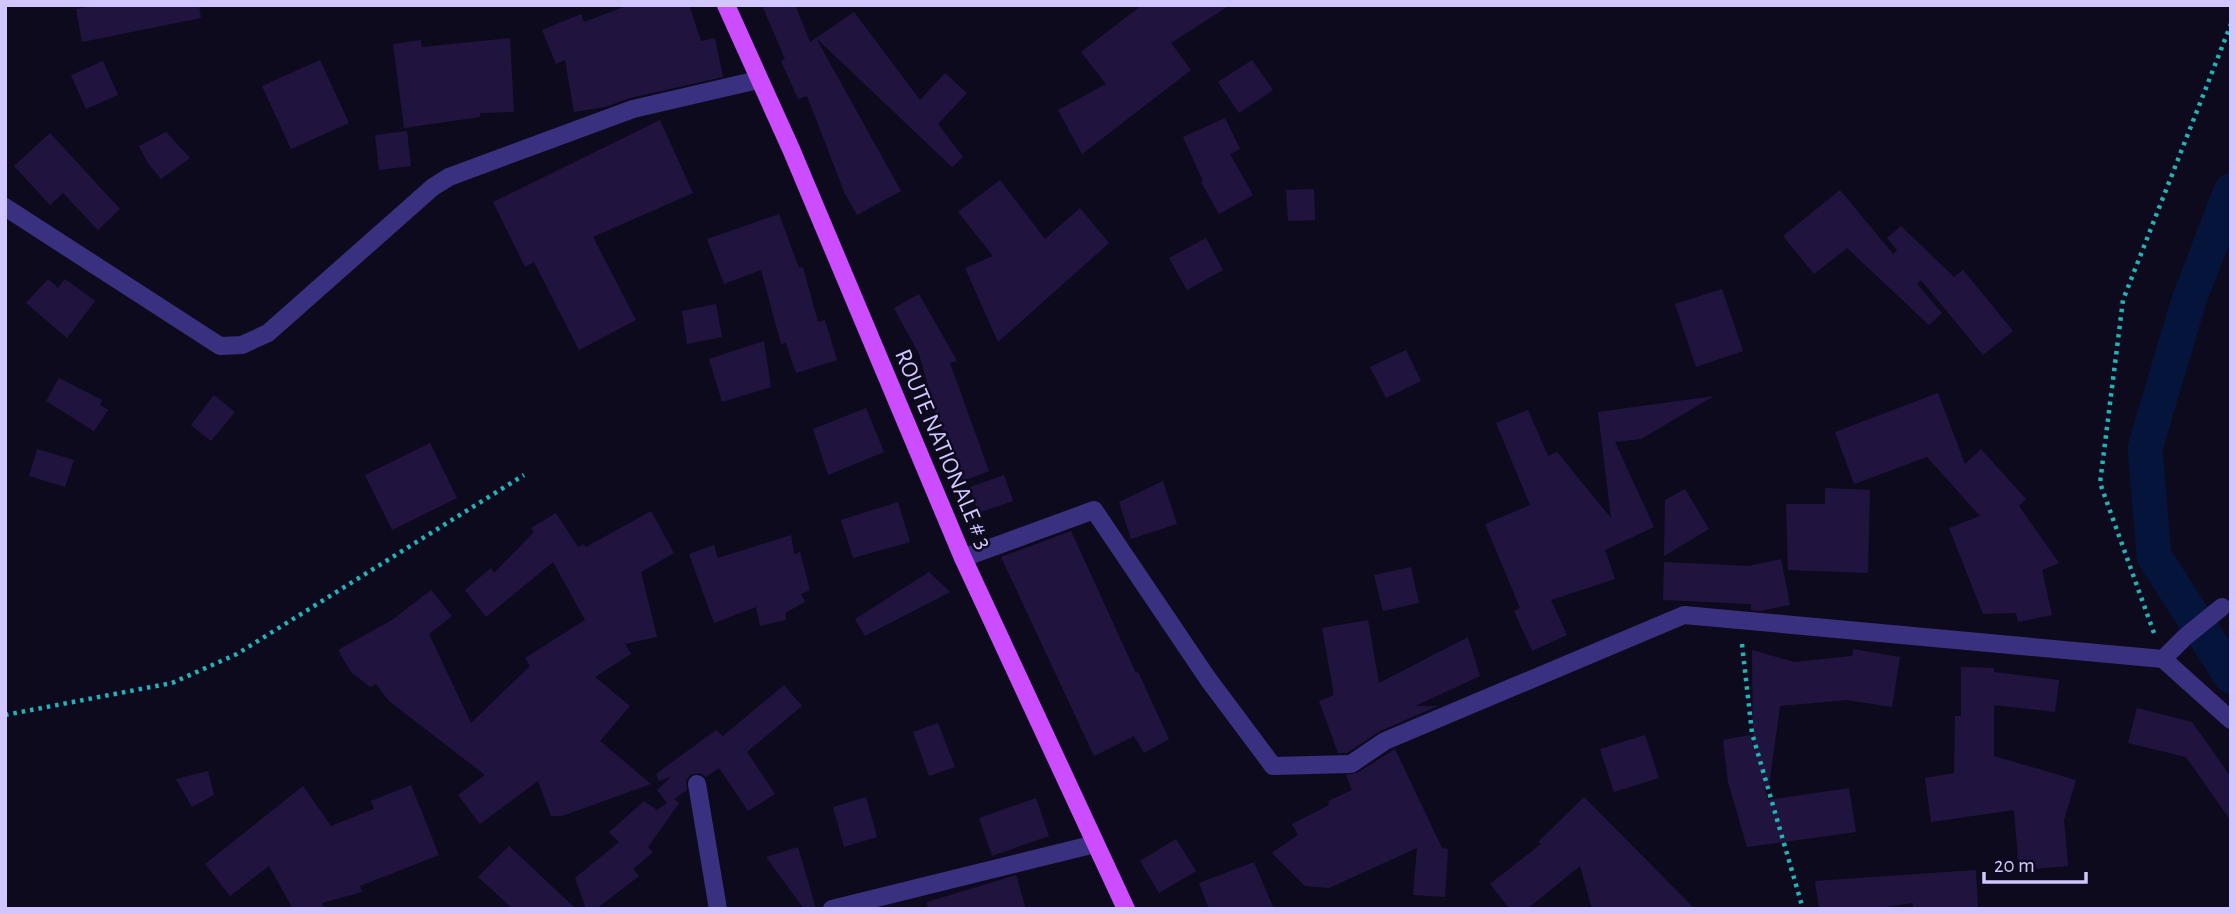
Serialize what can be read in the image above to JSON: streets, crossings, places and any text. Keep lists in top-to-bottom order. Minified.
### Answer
{"streets":{"main road":["ROUTE NATIONALE # 3"]},"scale_bar":"20 m"}
